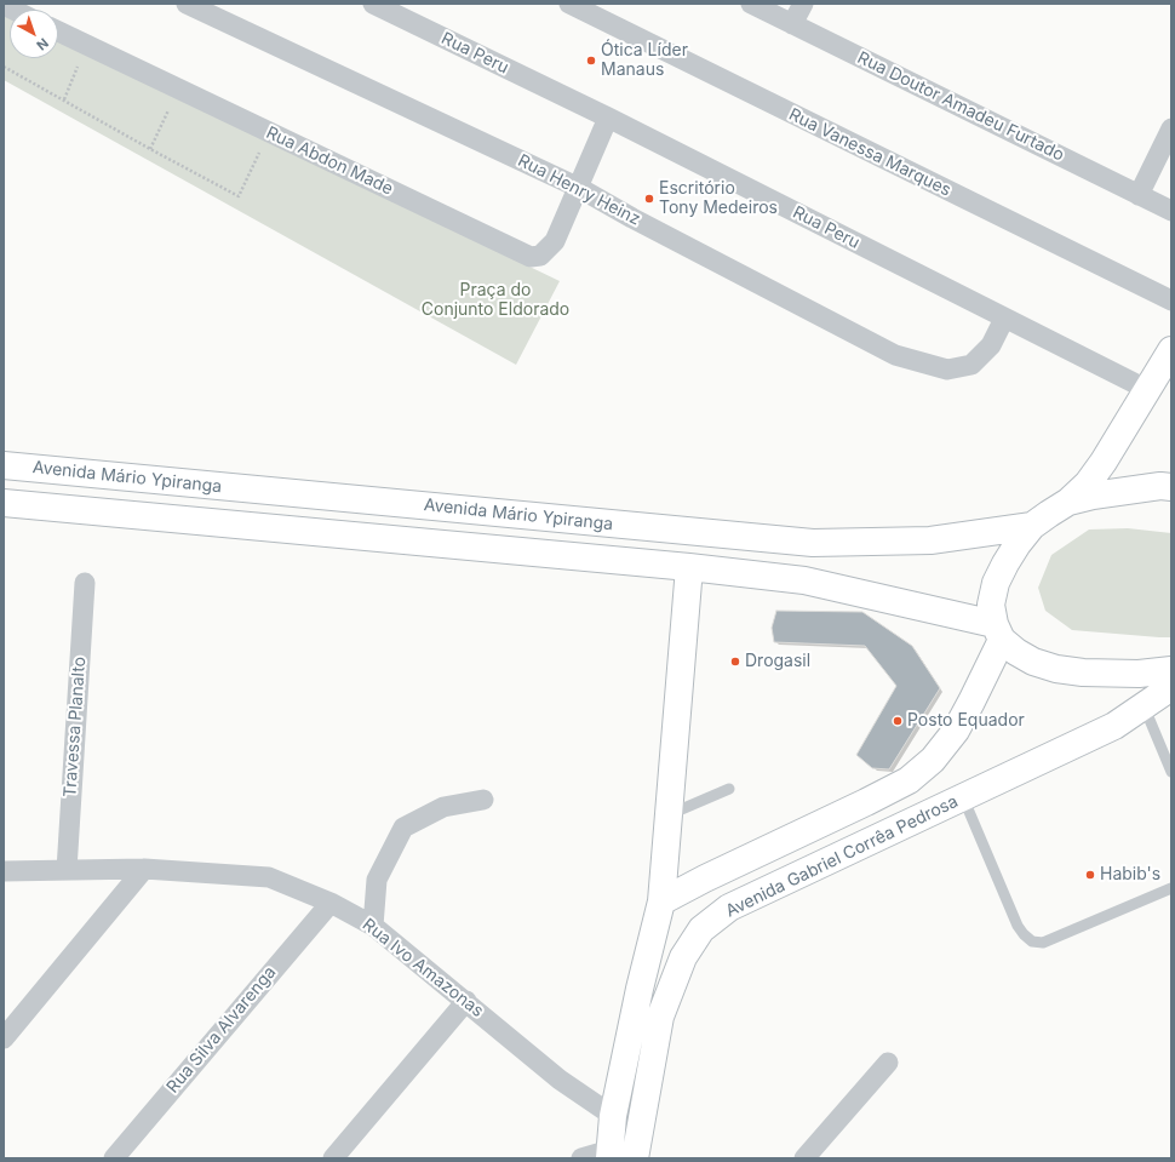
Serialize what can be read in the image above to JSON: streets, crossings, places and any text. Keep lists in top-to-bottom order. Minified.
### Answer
{"streets":{"main road":["Avenida Mário Ypiranga","Avenida Gabriel Corrêa Pedrosa"],"street":["Rua Peru","Rua Doutor Amadeu Furtado","Rua Vanessa Marques","Rua Abdon Made","Rua Henry Heinz","Travessa Planalto","Rua Ivo Amazonas","Rua Silva Alvarenga"]},"crossings":[["Rua Peru","Rua Abdon Made"],["Rua Peru","Rua Henry Heinz"],["Rua Abdon Made","Rua Henry Heinz"],["Travessa Planalto","Rua Ivo Amazonas"],["Rua Ivo Amazonas","Rua Silva Alvarenga"]],"parks":["Praça do Conjunto Eldorado"],"places":["Ótica Líder Manaus","Escritório Tony Medeiros","Drogasil","Posto Equador","Habib's"],"north":"bottom right"}
